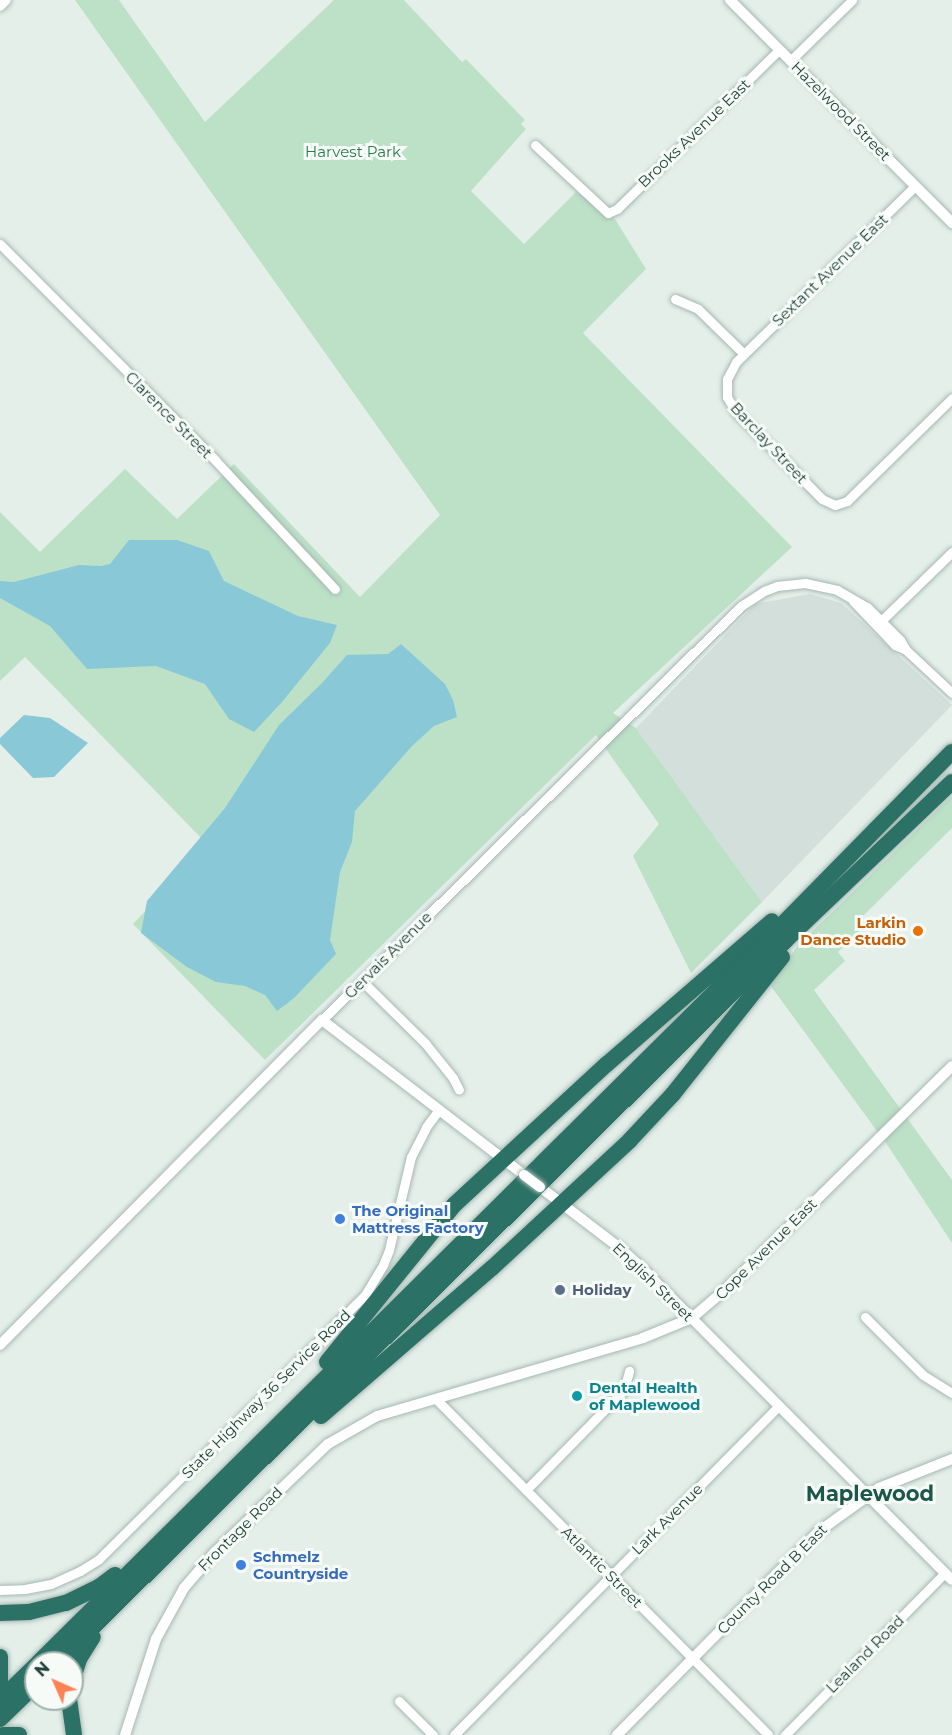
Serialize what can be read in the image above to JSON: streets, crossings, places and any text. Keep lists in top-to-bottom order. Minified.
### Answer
{"streets":{"street":["Hazelwood Street","Brooks Avenue East","Sextant Avenue East","Clarence Street","Barclay Street","Gervais Avenue","Cope Avenue East","English Street","State Highway 36 Service Road","Lark Avenue","Frontage Road","Atlantic Street","County Road B East","Lealand Road"]},"crossings":[["Hazelwood Street","Brooks Avenue East"],["Hazelwood Street","Sextant Avenue East"],["Sextant Avenue East","Barclay Street"],["Gervais Avenue","English Street"],["Cope Avenue East","English Street"],["Cope Avenue East","Frontage Road"],["Cope Avenue East","Atlantic Street"],["English Street","State Highway 36 Service Road"],["English Street","Lark Avenue"],["English Street","County Road B East"],["English Street","Lealand Road"],["Lark Avenue","Atlantic Street"],["Frontage Road","Atlantic Street"],["Atlantic Street","County Road B East"]],"districts":["Maplewood"],"parks":["Harvest Park"],"places":["Larkin Dance Studio","The Original Mattress Factory","Holiday","Dental Health of Maplewood","Schmelz Countryside"],"north":"top left"}
